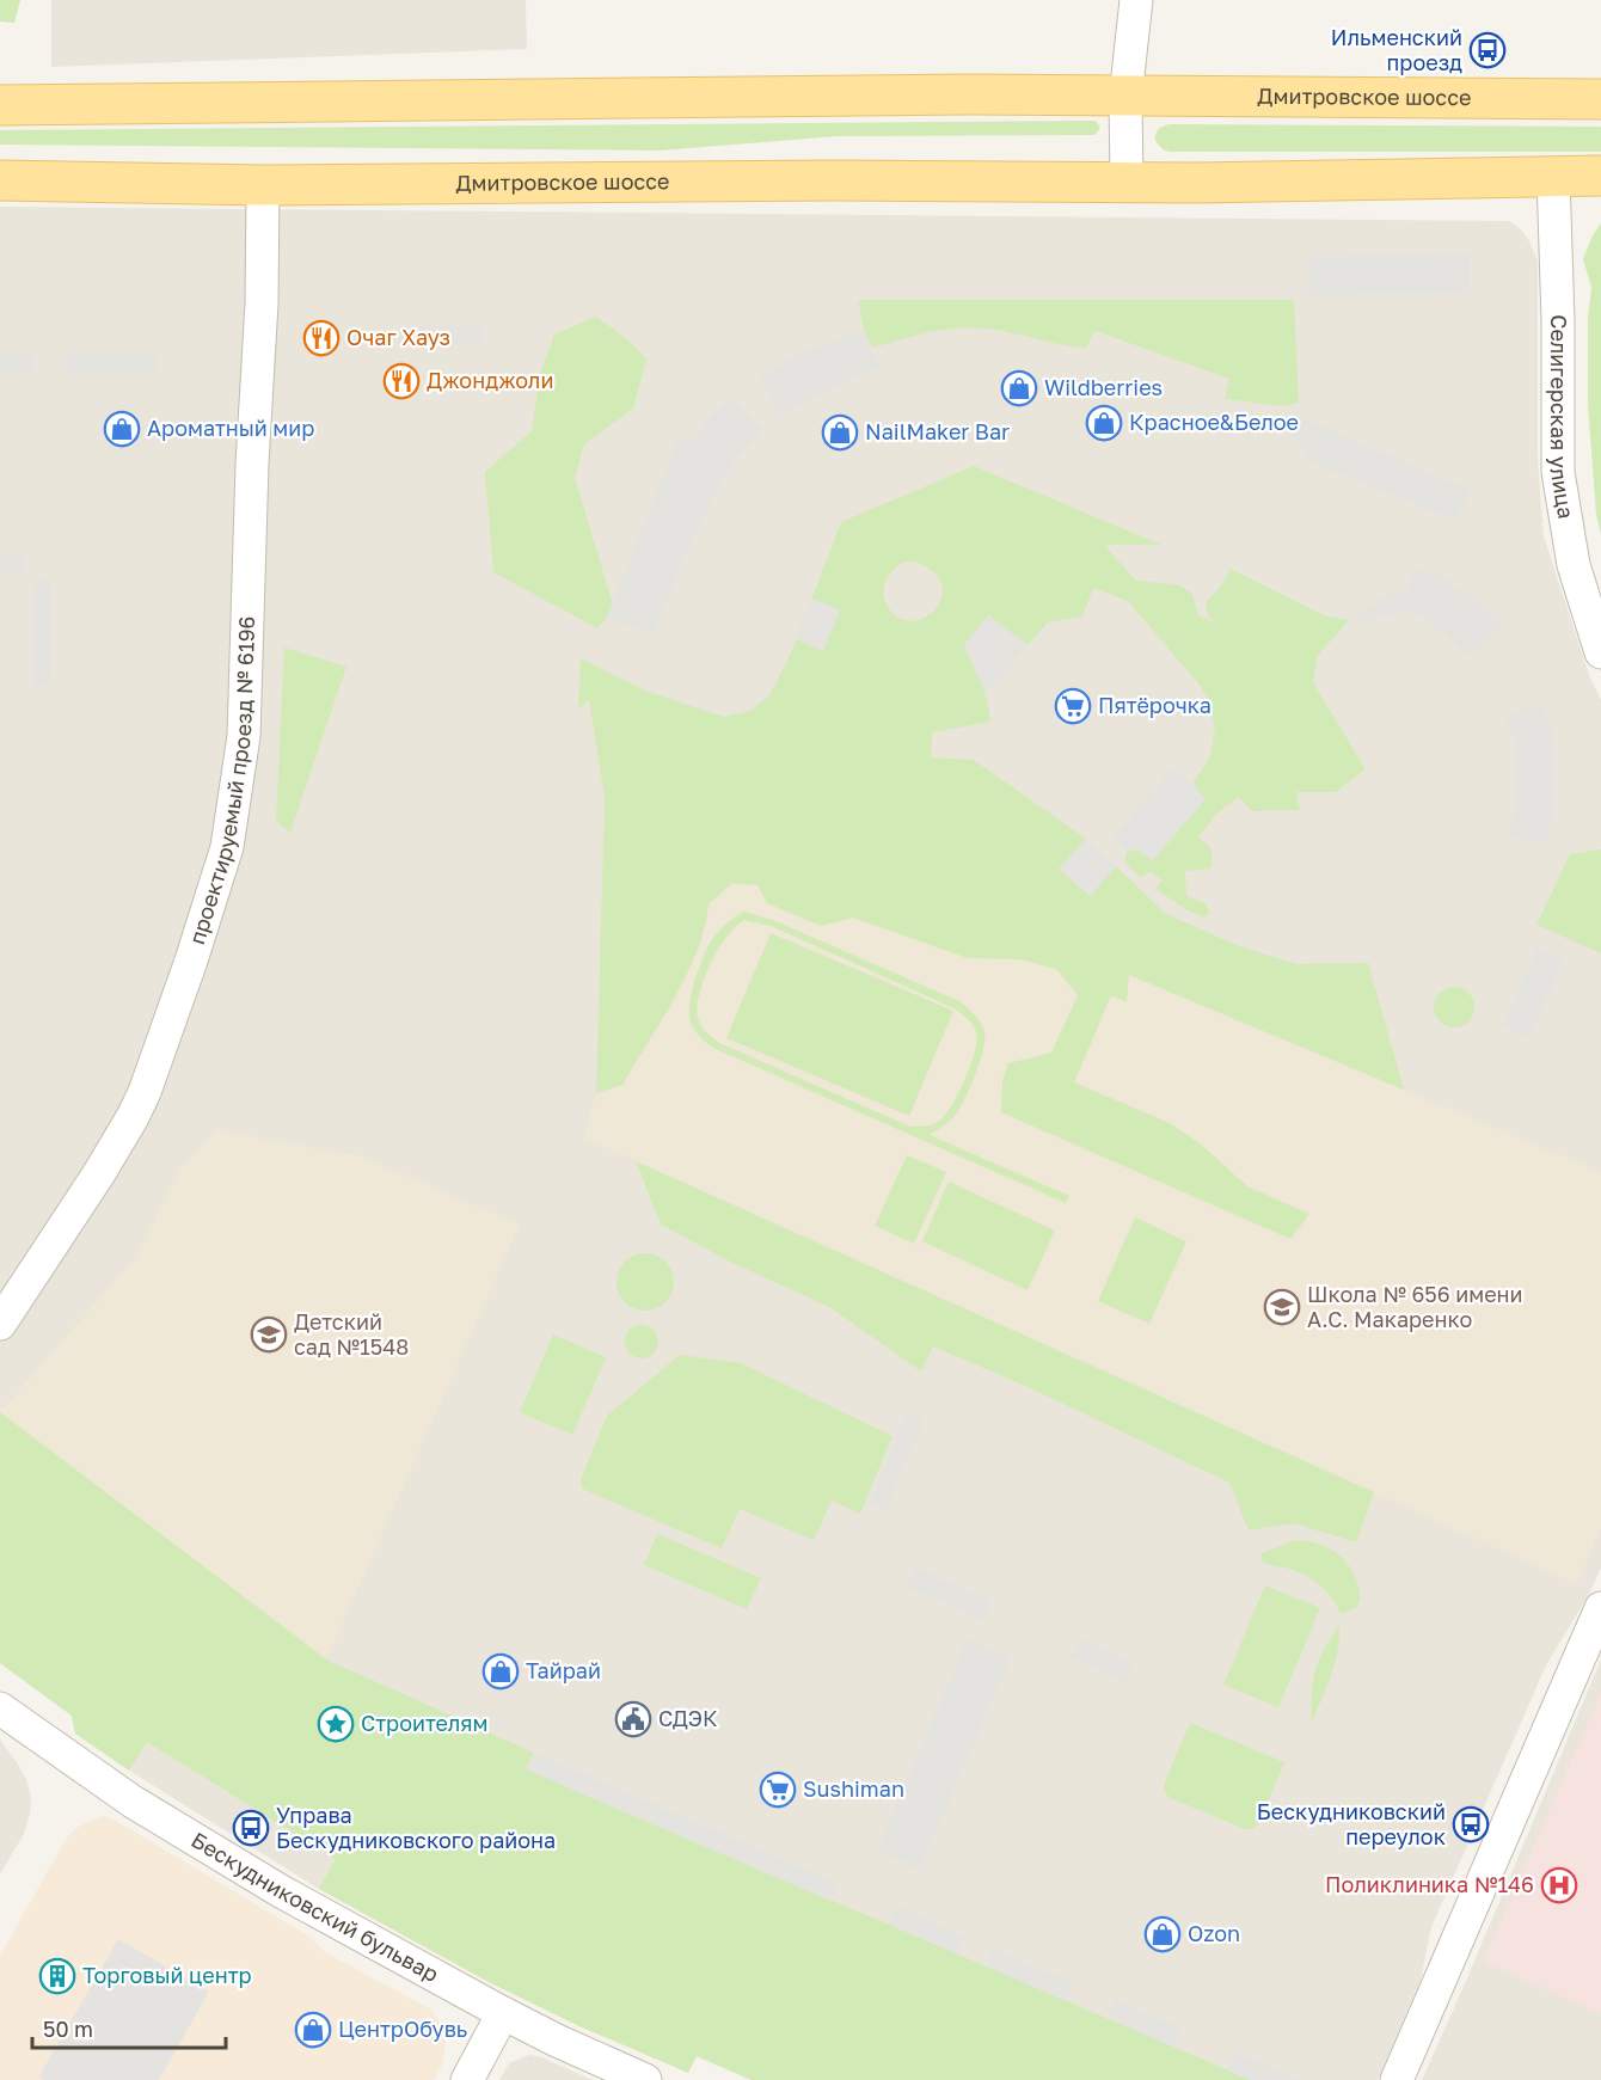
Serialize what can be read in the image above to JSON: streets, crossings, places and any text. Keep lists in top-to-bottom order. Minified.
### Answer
{"streets":{"main road":["Дмитровское шоссе"],"street":["Селигерская улица","проектируемый проезд № 6196","Бескудниковский бульвар"]},"crossings":[["Дмитровское шоссе","Селигерская улица"],["Дмитровское шоссе","проектируемый проезд № 6196"]],"places":{"bus stop":["Ильменский проезд","Бескудниковский переулок","Управа Бескудниковского района"],"restaurant":["Очаг Хауз","Джонджоли"],"shop":["Wildberries","Красное&Белое","Ароматный мир","NailMaker Bar","Тайрай","Ozon","ЦентрОбувь"],"supermarket":["Пятёрочка","Sushiman"],"school or university":["Школа № 656 имени А.С. Макаренко","Детский сад №1548"],"public building":["СДЭК"],"place":["Строителям"],"hospital":["Поликлиника №146"],"building":["Торговый центр"]},"scale_bar":"50 m"}
